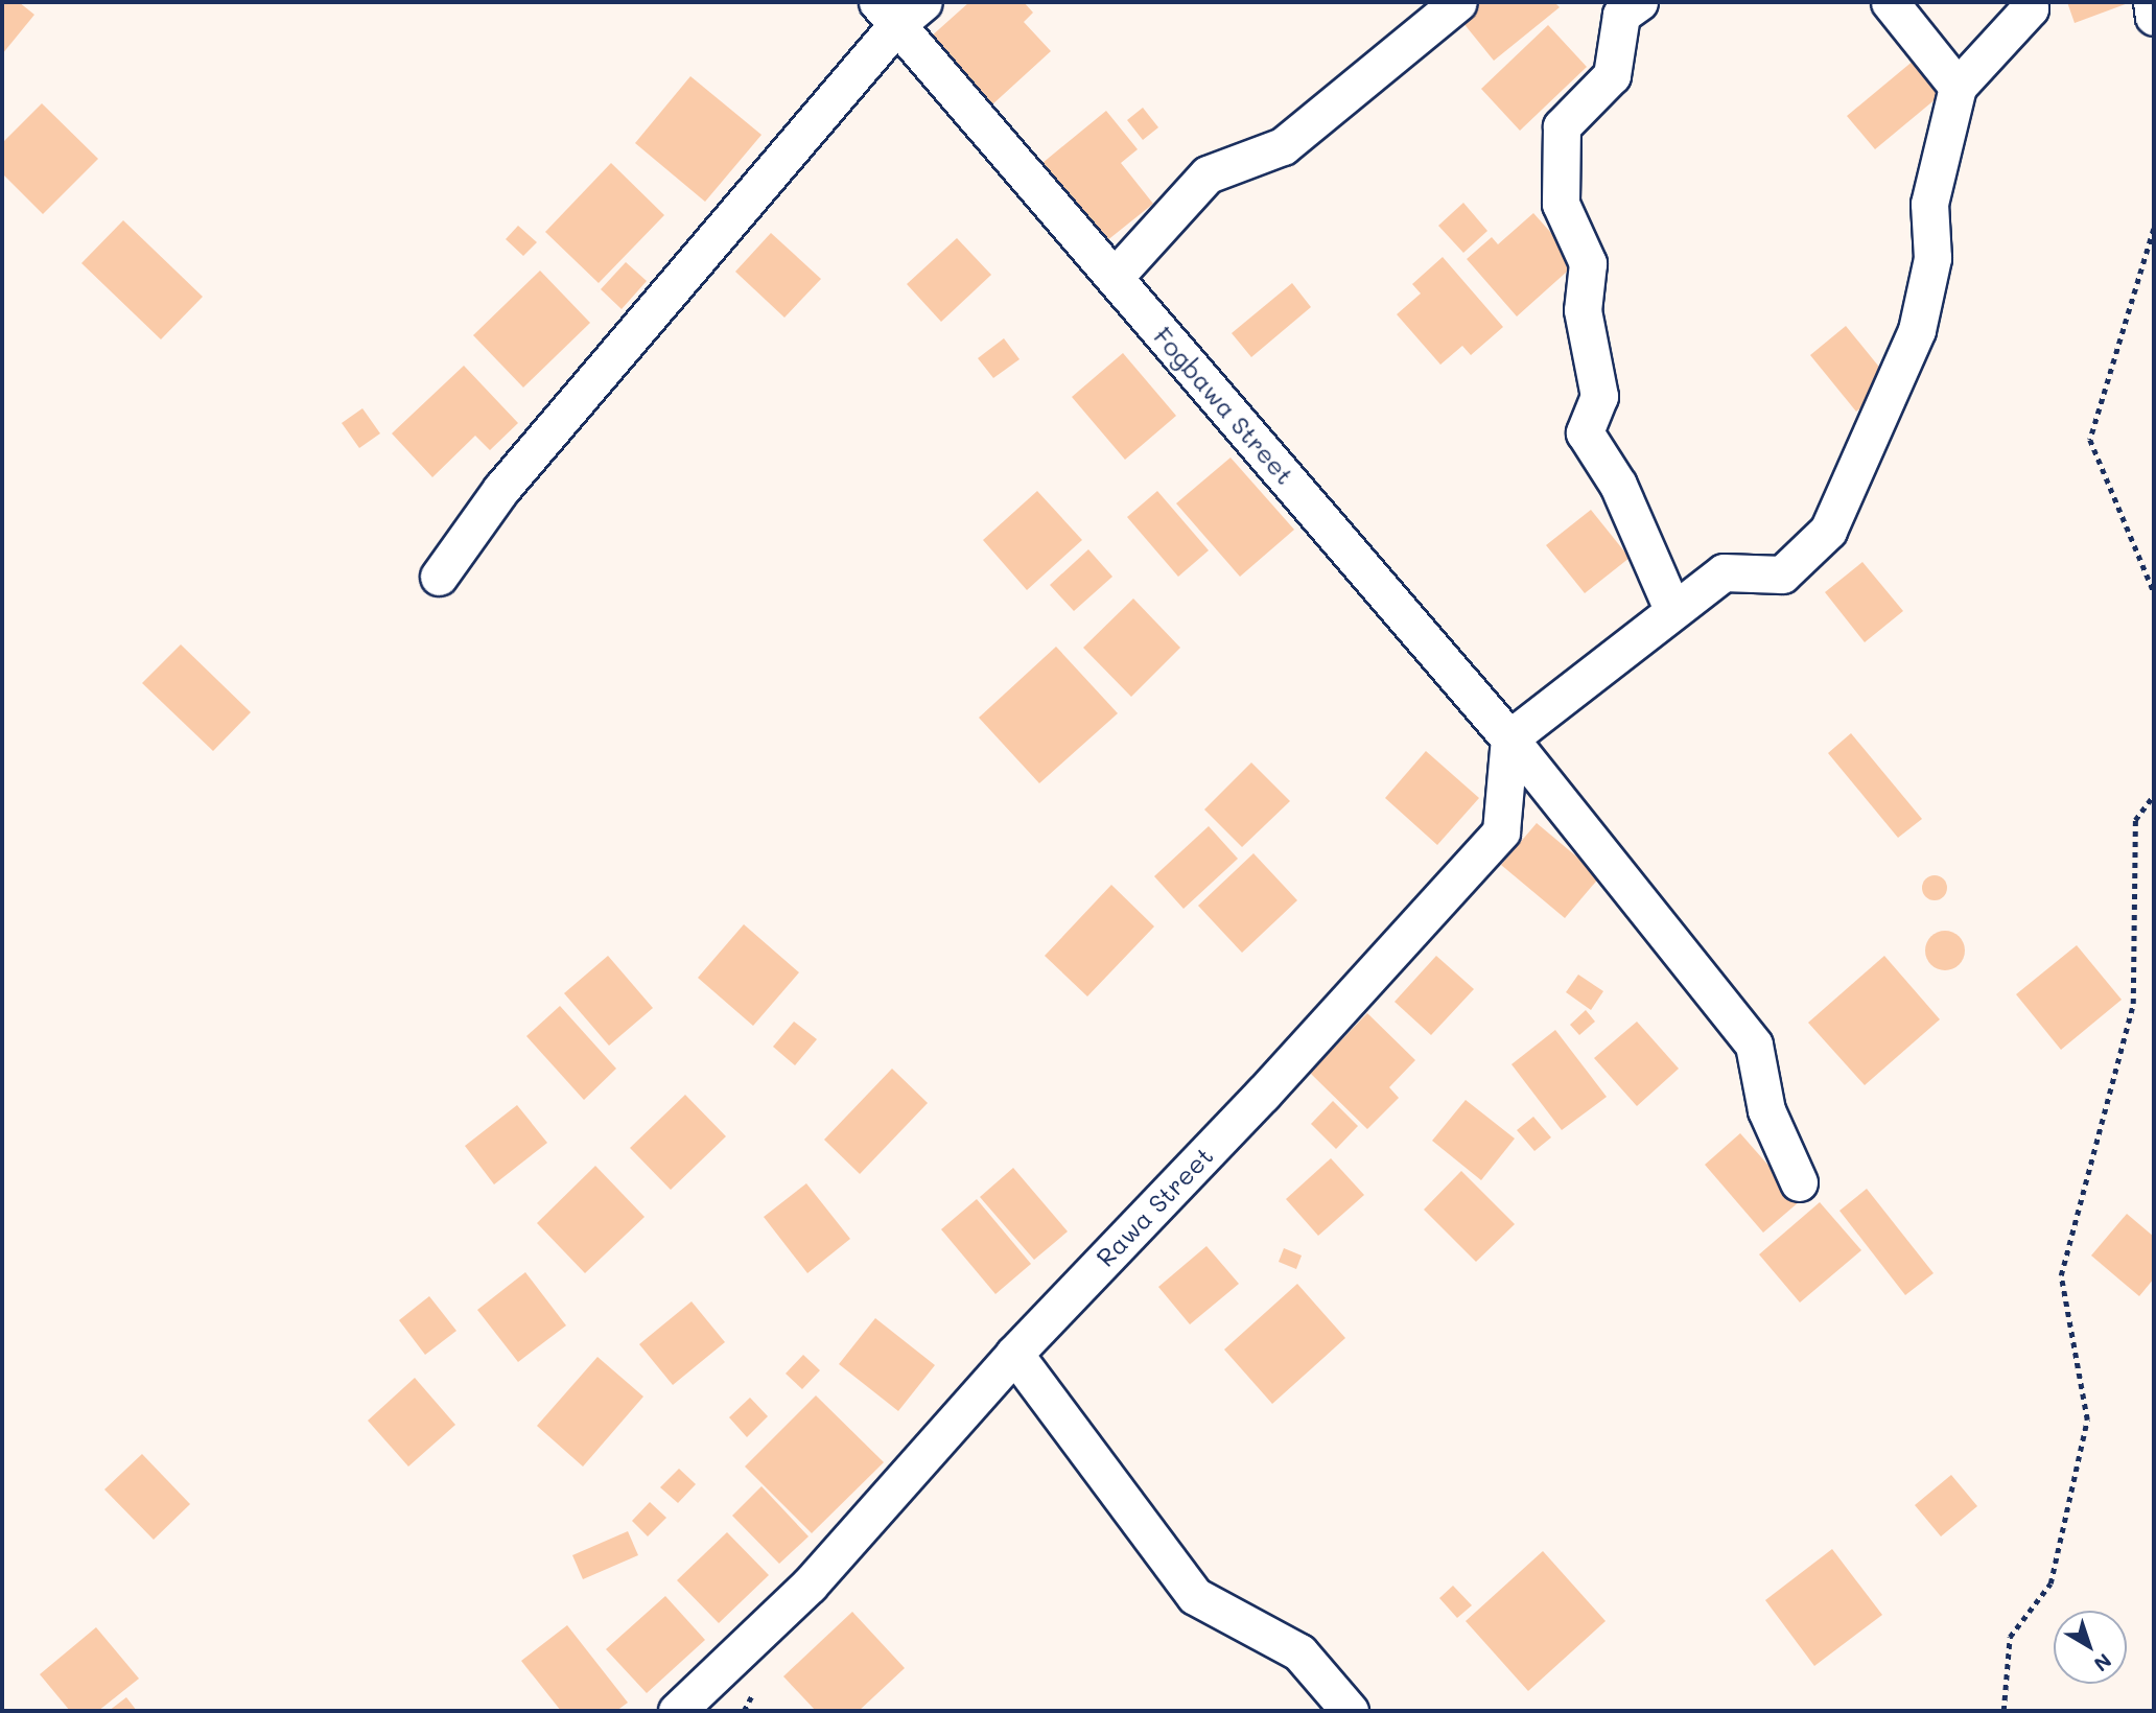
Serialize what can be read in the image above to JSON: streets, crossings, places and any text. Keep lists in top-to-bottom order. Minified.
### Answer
{"streets":{"street":["Fogbawa Street","Rawa Street"]},"crossings":[["Fogbawa Street","Rawa Street"]],"north":"bottom right"}
